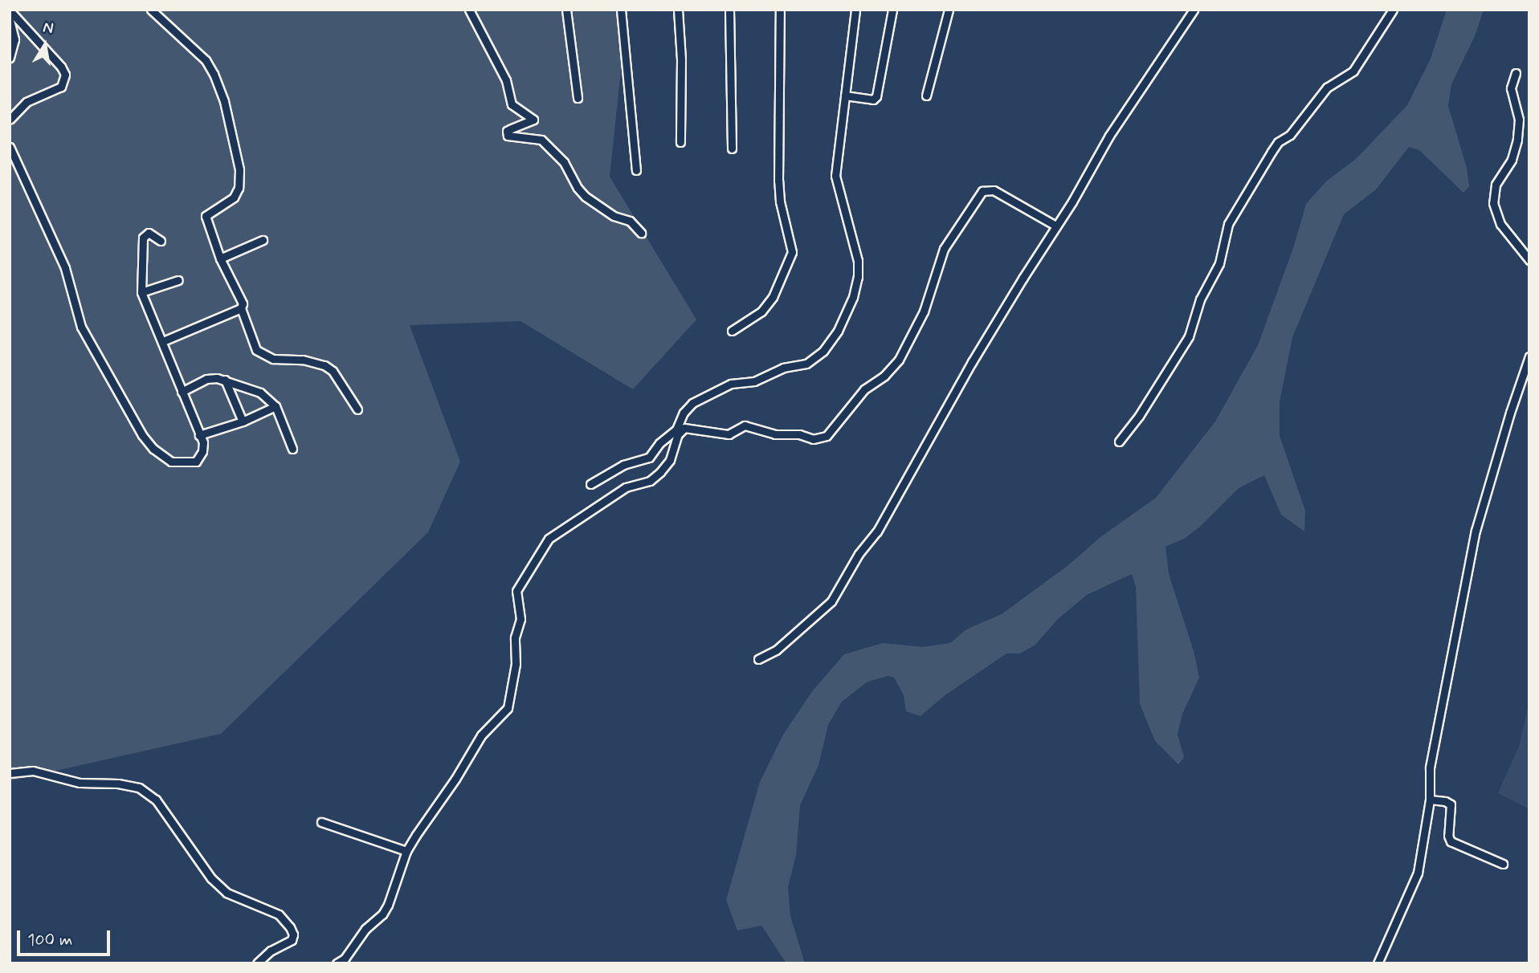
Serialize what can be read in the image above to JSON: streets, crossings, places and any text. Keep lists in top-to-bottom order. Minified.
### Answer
{"scale_bar":"100 m","north":"top"}
